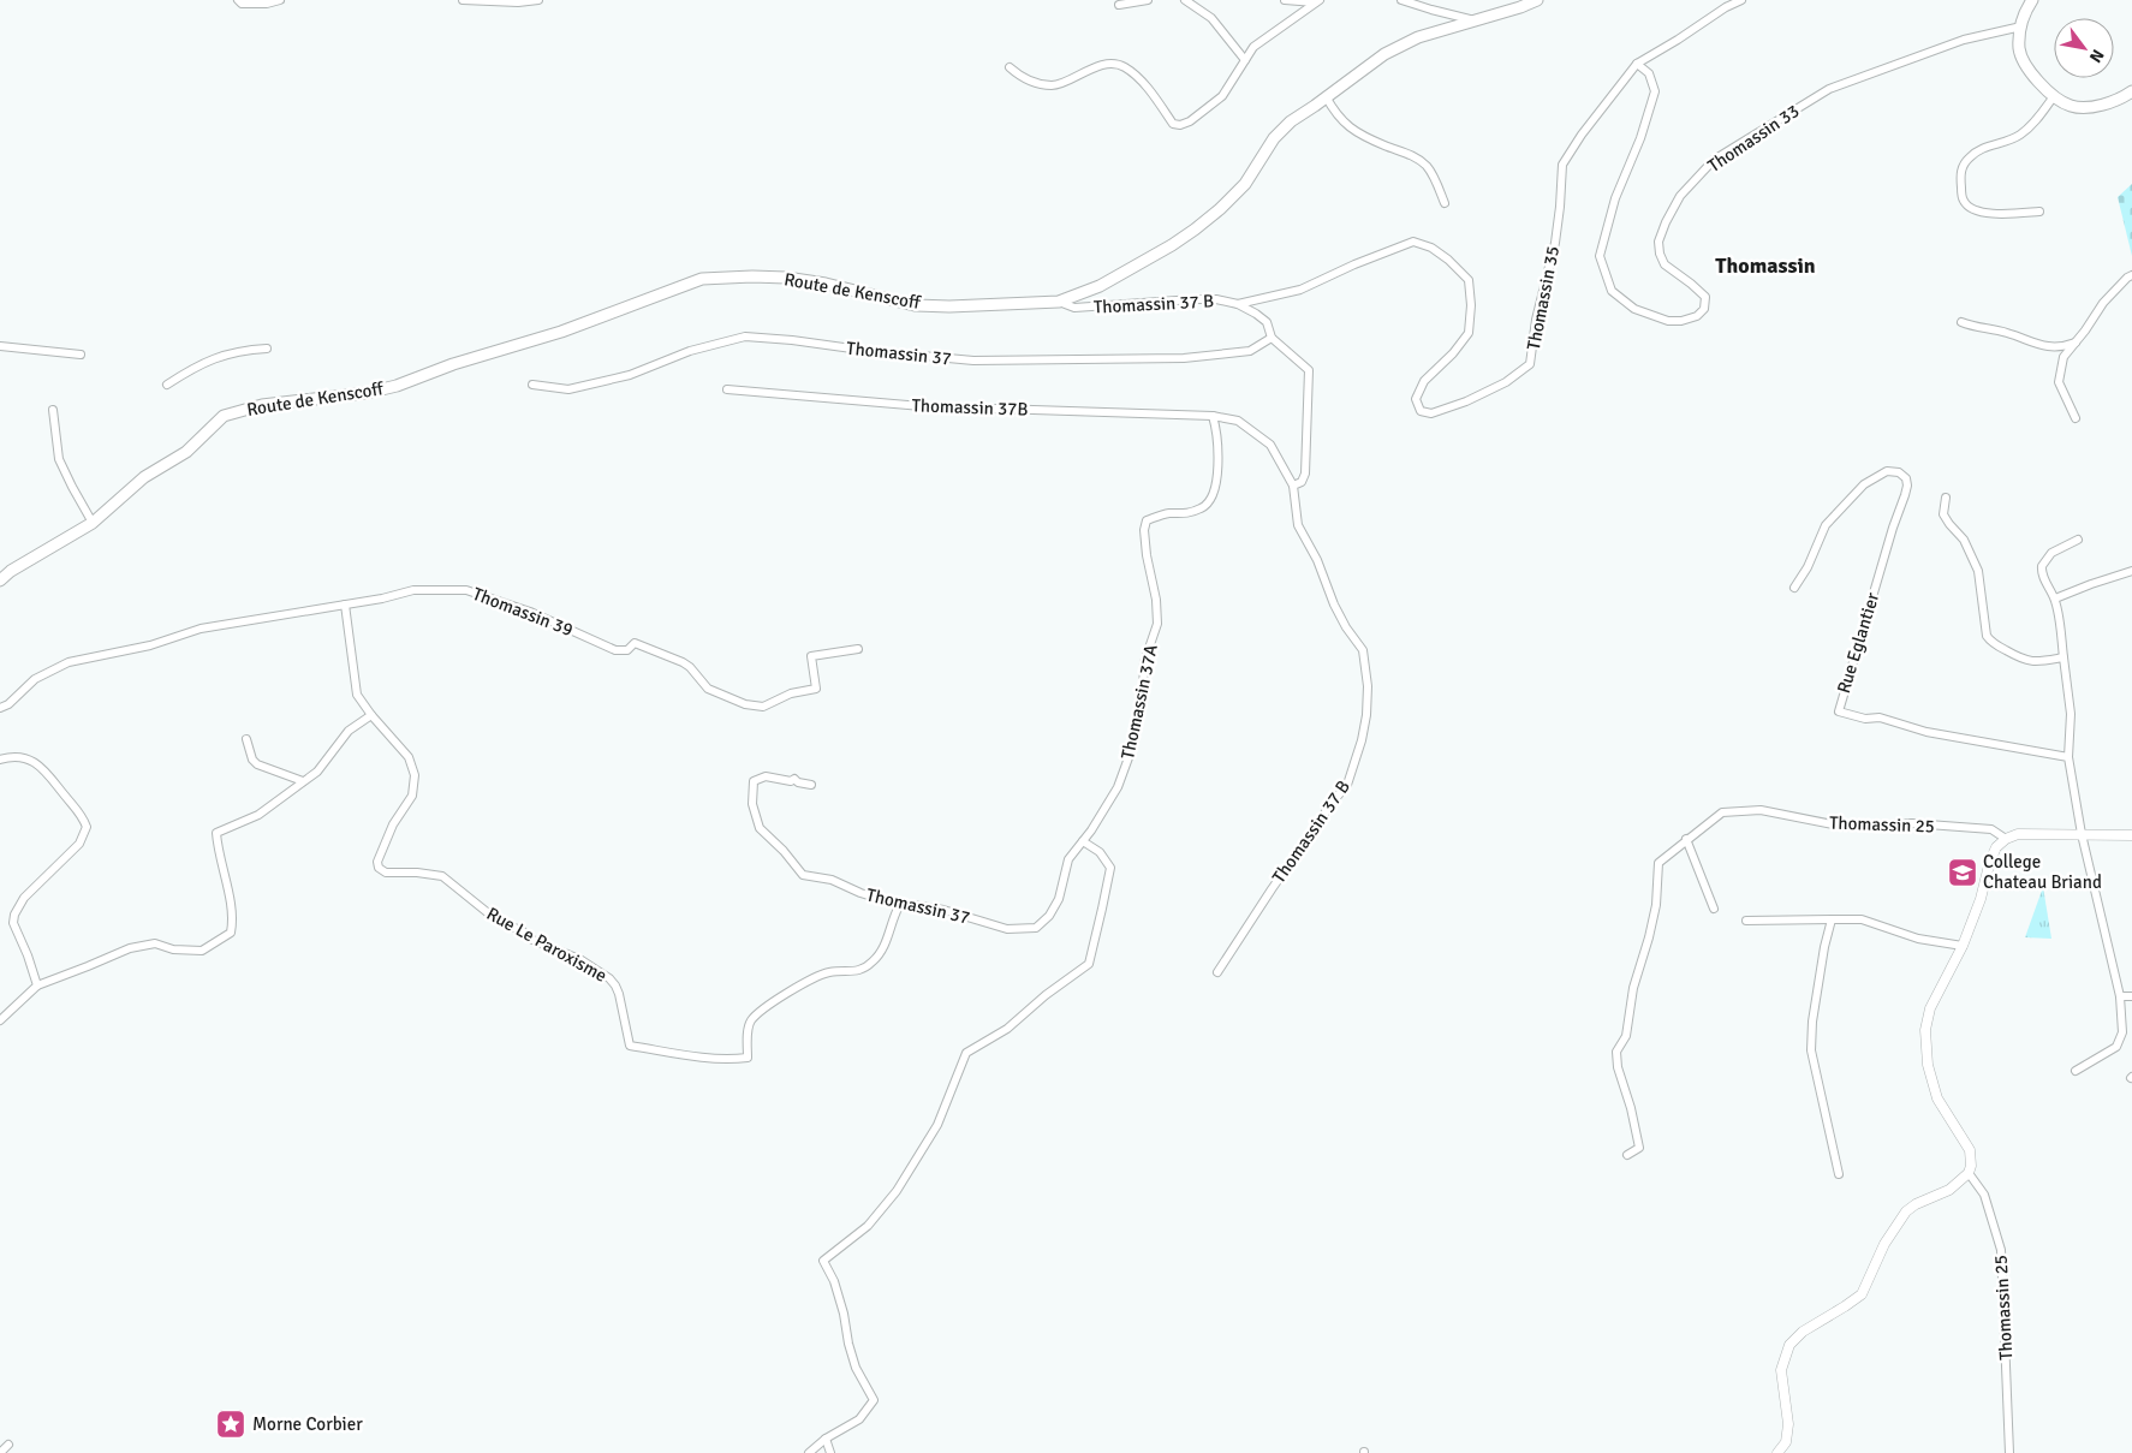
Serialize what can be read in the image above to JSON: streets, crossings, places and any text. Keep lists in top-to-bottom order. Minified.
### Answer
{"streets":{"main road":["Route de Kenscoff"],"street":["Thomassin 33","Thomassin 35","Thomassin 37 B","Thomassin 37","Thomassin 37B","Thomassin 39","Rue Eglantier","Thomassin 37A","Thomassin 25","Rue Le Paroxisme"]},"crossings":[["Thomassin 33","Thomassin 35"],["Route de Kenscoff","Thomassin 37 B"],["Thomassin 35","Thomassin 37 B"],["Thomassin 37 B","Thomassin 37"],["Thomassin 37","Thomassin 37A"],["Thomassin 37","Rue Le Paroxisme"],["Thomassin 37B","Thomassin 37A"]],"districts":["Thomassin"],"places":{"school or university":["College Chateau Briand"],"place":["Morne Corbier"]},"north":"bottom right"}
